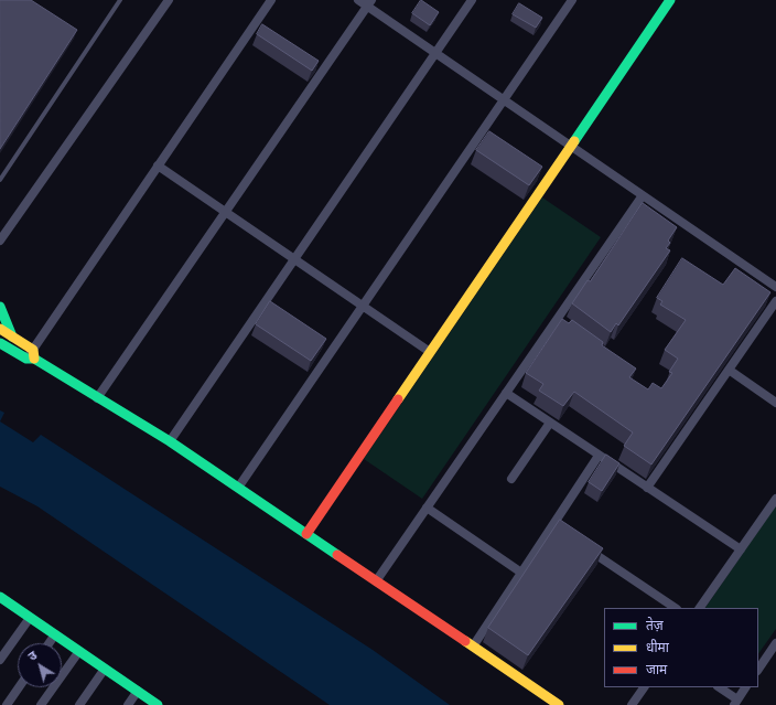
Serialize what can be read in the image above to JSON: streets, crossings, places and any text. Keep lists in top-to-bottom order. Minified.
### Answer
{"legend":["तेज़","धीमा","जाम"],"north":"top left"}
